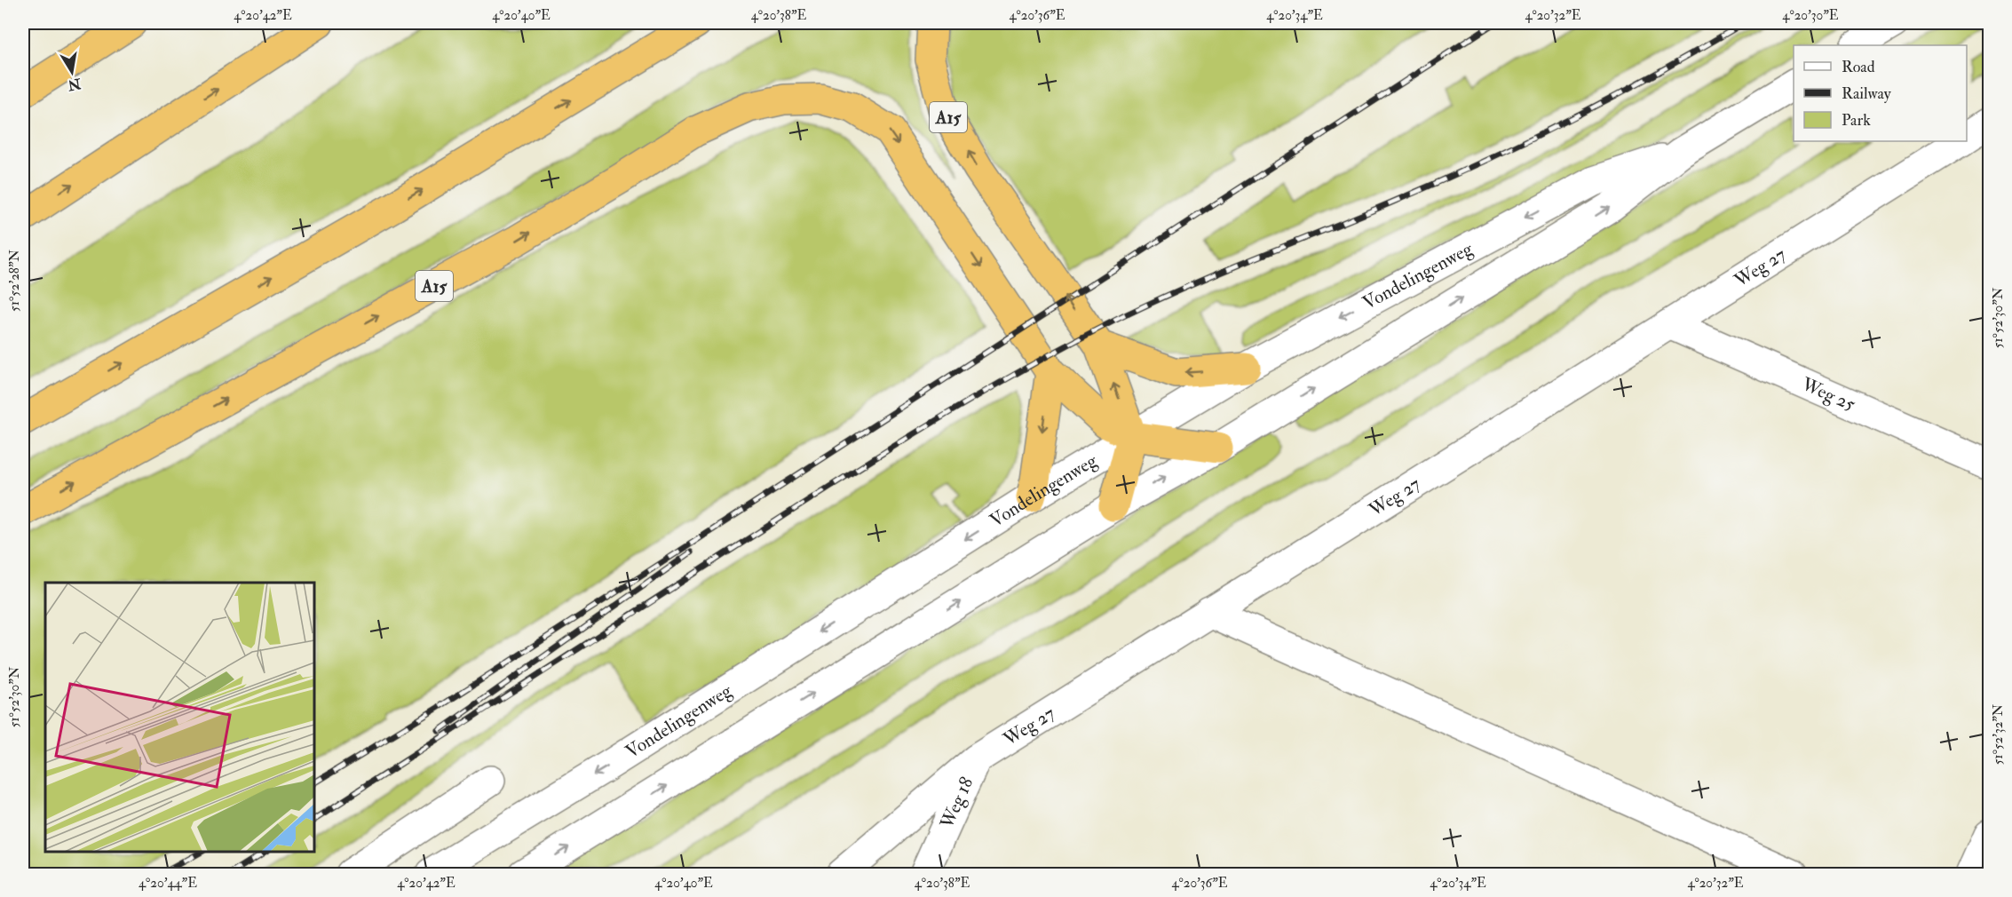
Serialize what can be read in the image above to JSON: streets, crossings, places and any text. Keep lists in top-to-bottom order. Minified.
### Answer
{"streets":{"highway":["A15"],"street":["Weg 27","Vondelingenweg","Weg 25","Weg 18"]},"crossings":[["A15","Vondelingenweg"],["Weg 27","Weg 25"],["Weg 27","Weg 18"]],"legend":["Road","Railway","Park"],"north":"bottom","coordinates":["4°20'42\"E","4°20'40\"E","4°20'38\"E","4°20'36\"E","4°20'34\"E","4°20'32\"E","4°20'30\"E","51°52'28\"N","51°52'30\"N","51°52'32\"N","4°20'44\"E"]}
